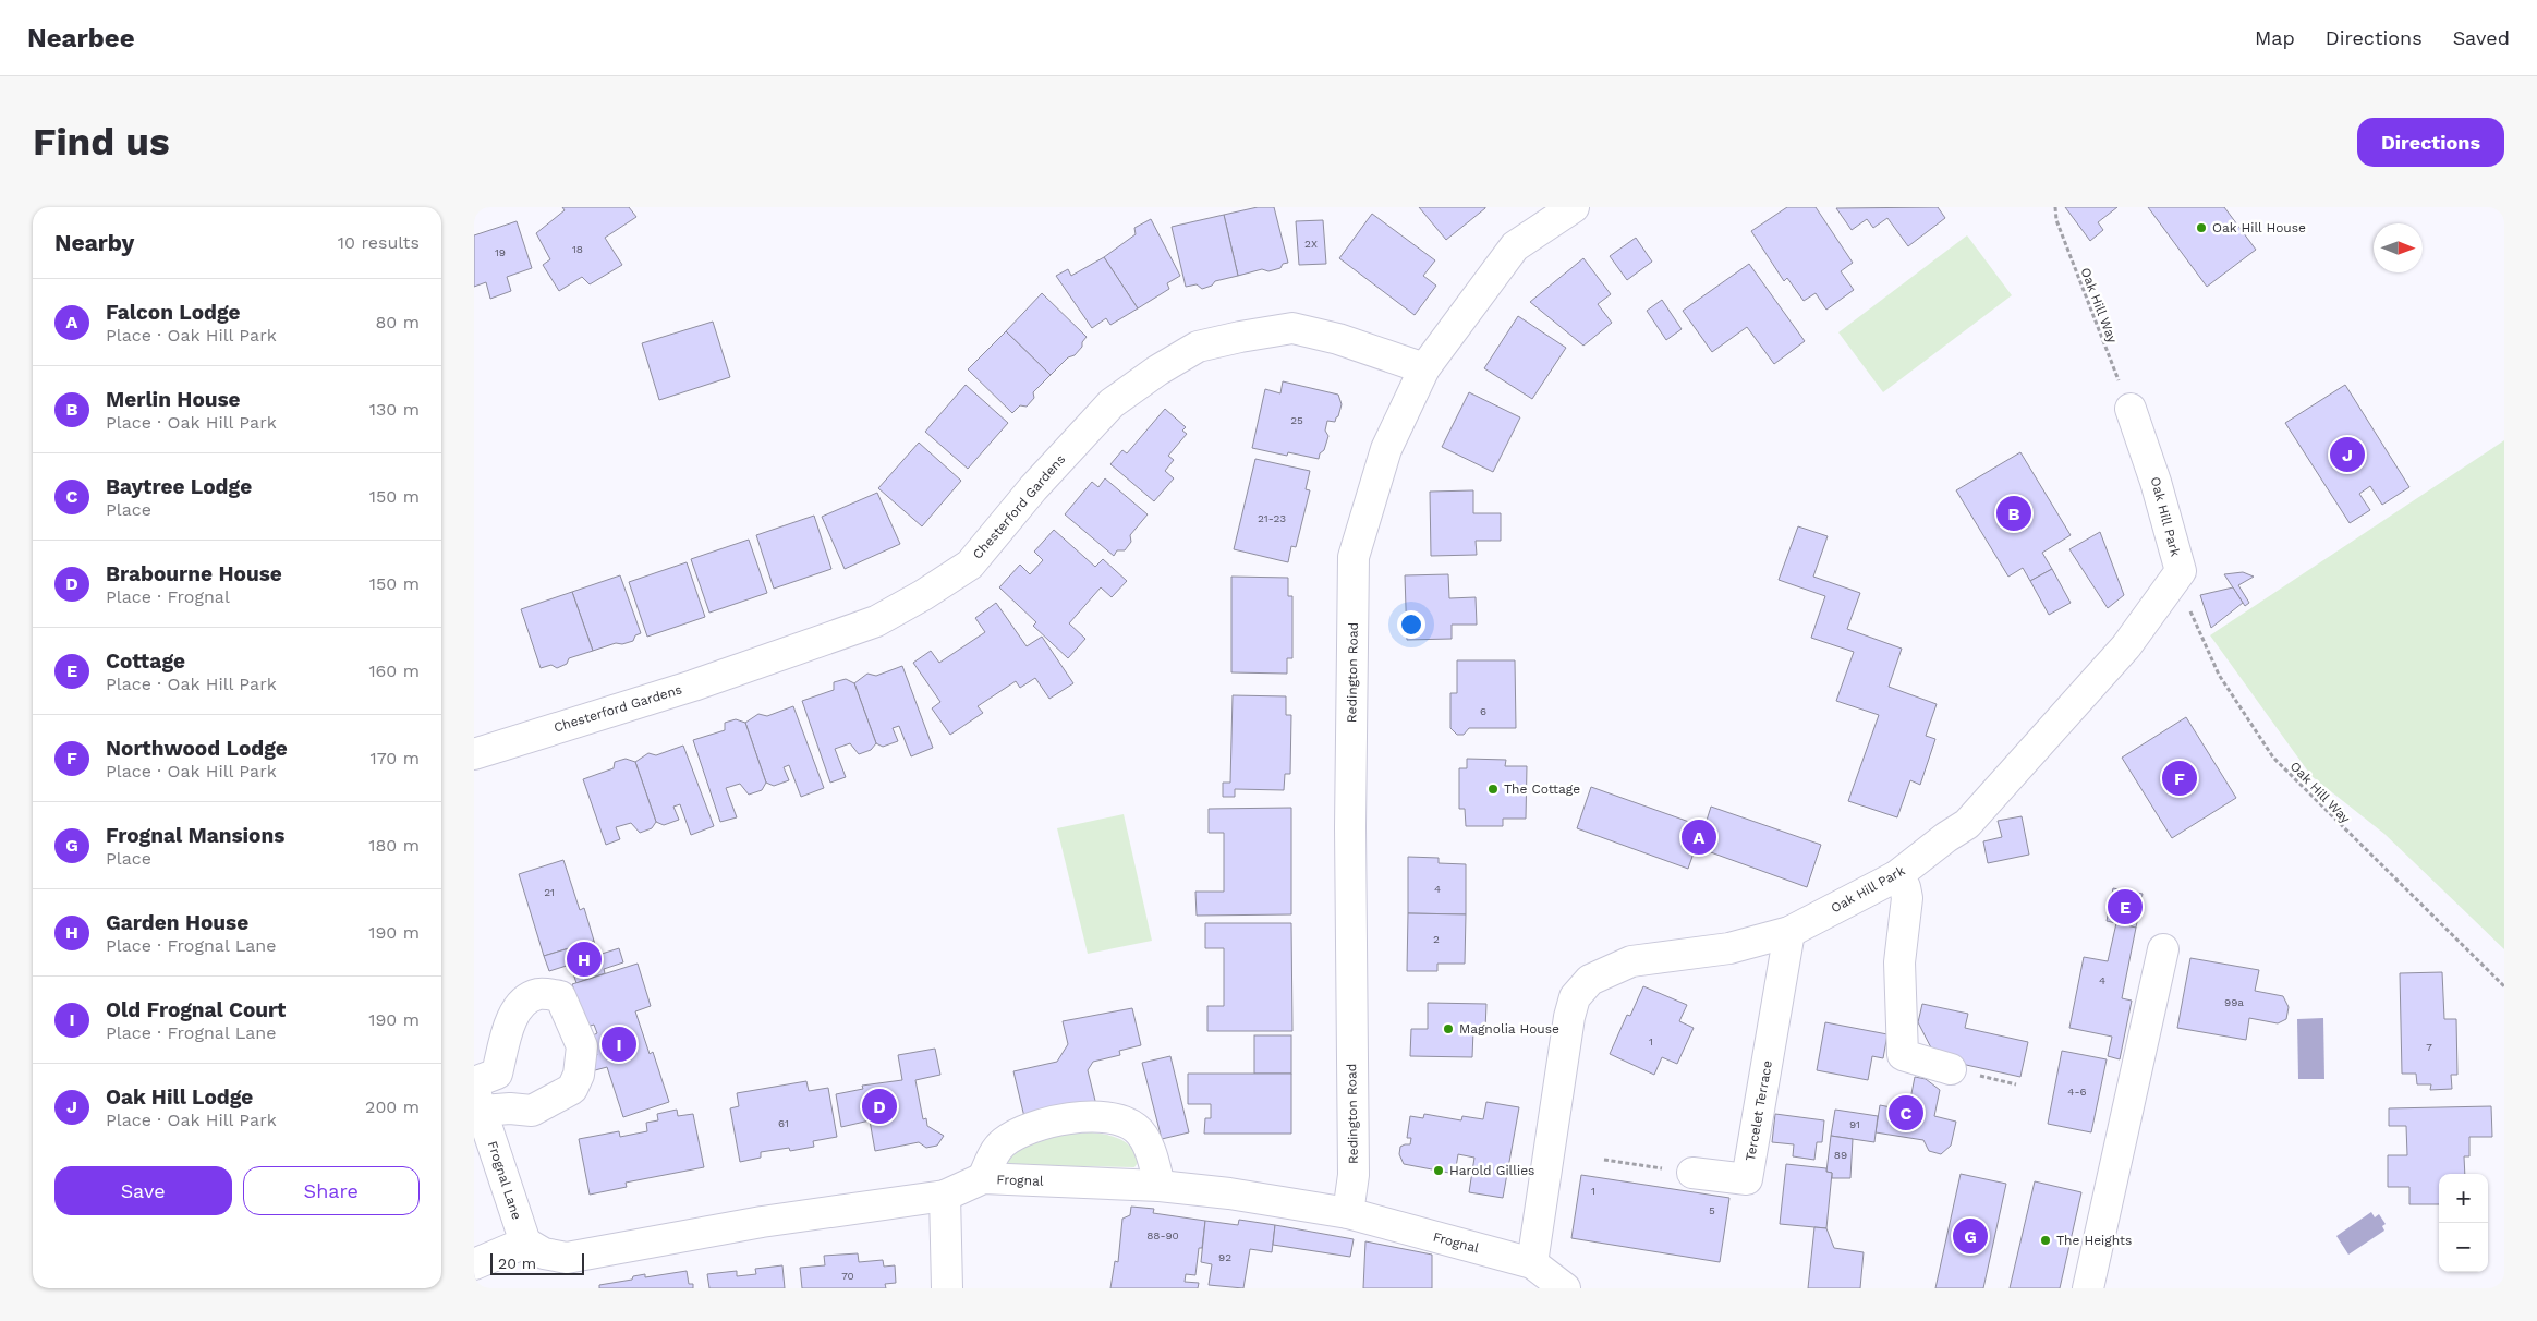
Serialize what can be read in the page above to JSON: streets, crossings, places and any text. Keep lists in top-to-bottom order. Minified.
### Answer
{"streets":{"street":["Chesterford Gardens","Oak Hill Park","Redington Road","Tercelet Terrace","Frognal Lane","Frognal"],"path":["Oak Hill Way"]},"crossings":[["Oak Hill Way","Oak Hill Park"],["Chesterford Gardens","Redington Road"],["Oak Hill Park","Tercelet Terrace"],["Oak Hill Park","Frognal"],["Redington Road","Frognal"],["Frognal Lane","Frognal"]],"places":["Oak Hill House","The Cottage","Magnolia House","Harold Gillies","The Heights"],"house_numbers":["2X","18","19","25","21-23","6","4","21","2","4","99a","1","7","4-6","61","91","89","1","5","88-90","92","70"],"scale_bar":"20 m","north":"right","page":{"header":"Nearbee","nav":["Map","Directions","Saved"],"buttons":["Directions",["Save","Share"]],"title":"Find us","heading":["Nearby","10 results"],"list":[{"mark":"A","name":"Falcon Lodge","note":"Place · Oak Hill Park","value":"80 m"},{"mark":"B","name":"Merlin House","note":"Place · Oak Hill Park","value":"130 m"},{"mark":"C","name":"Baytree Lodge","note":"Place","value":"150 m"},{"mark":"D","name":"Brabourne House","note":"Place · Frognal","value":"150 m"},{"mark":"E","name":"Cottage","note":"Place · Oak Hill Park","value":"160 m"},{"mark":"F","name":"Northwood Lodge","note":"Place · Oak Hill Park","value":"170 m"},{"mark":"G","name":"Frognal Mansions","note":"Place","value":"180 m"},{"mark":"H","name":"Garden House","note":"Place · Frognal Lane","value":"190 m"},{"mark":"I","name":"Old Frognal Court","note":"Place · Frognal Lane","value":"190 m"},{"mark":"J","name":"Oak Hill Lodge","note":"Place · Oak Hill Park","value":"200 m"}],"pins":["J","B","F","A","E","H","I","D","C","G"],"map_buttons":["+","−"],"scale":"20 m"}}
